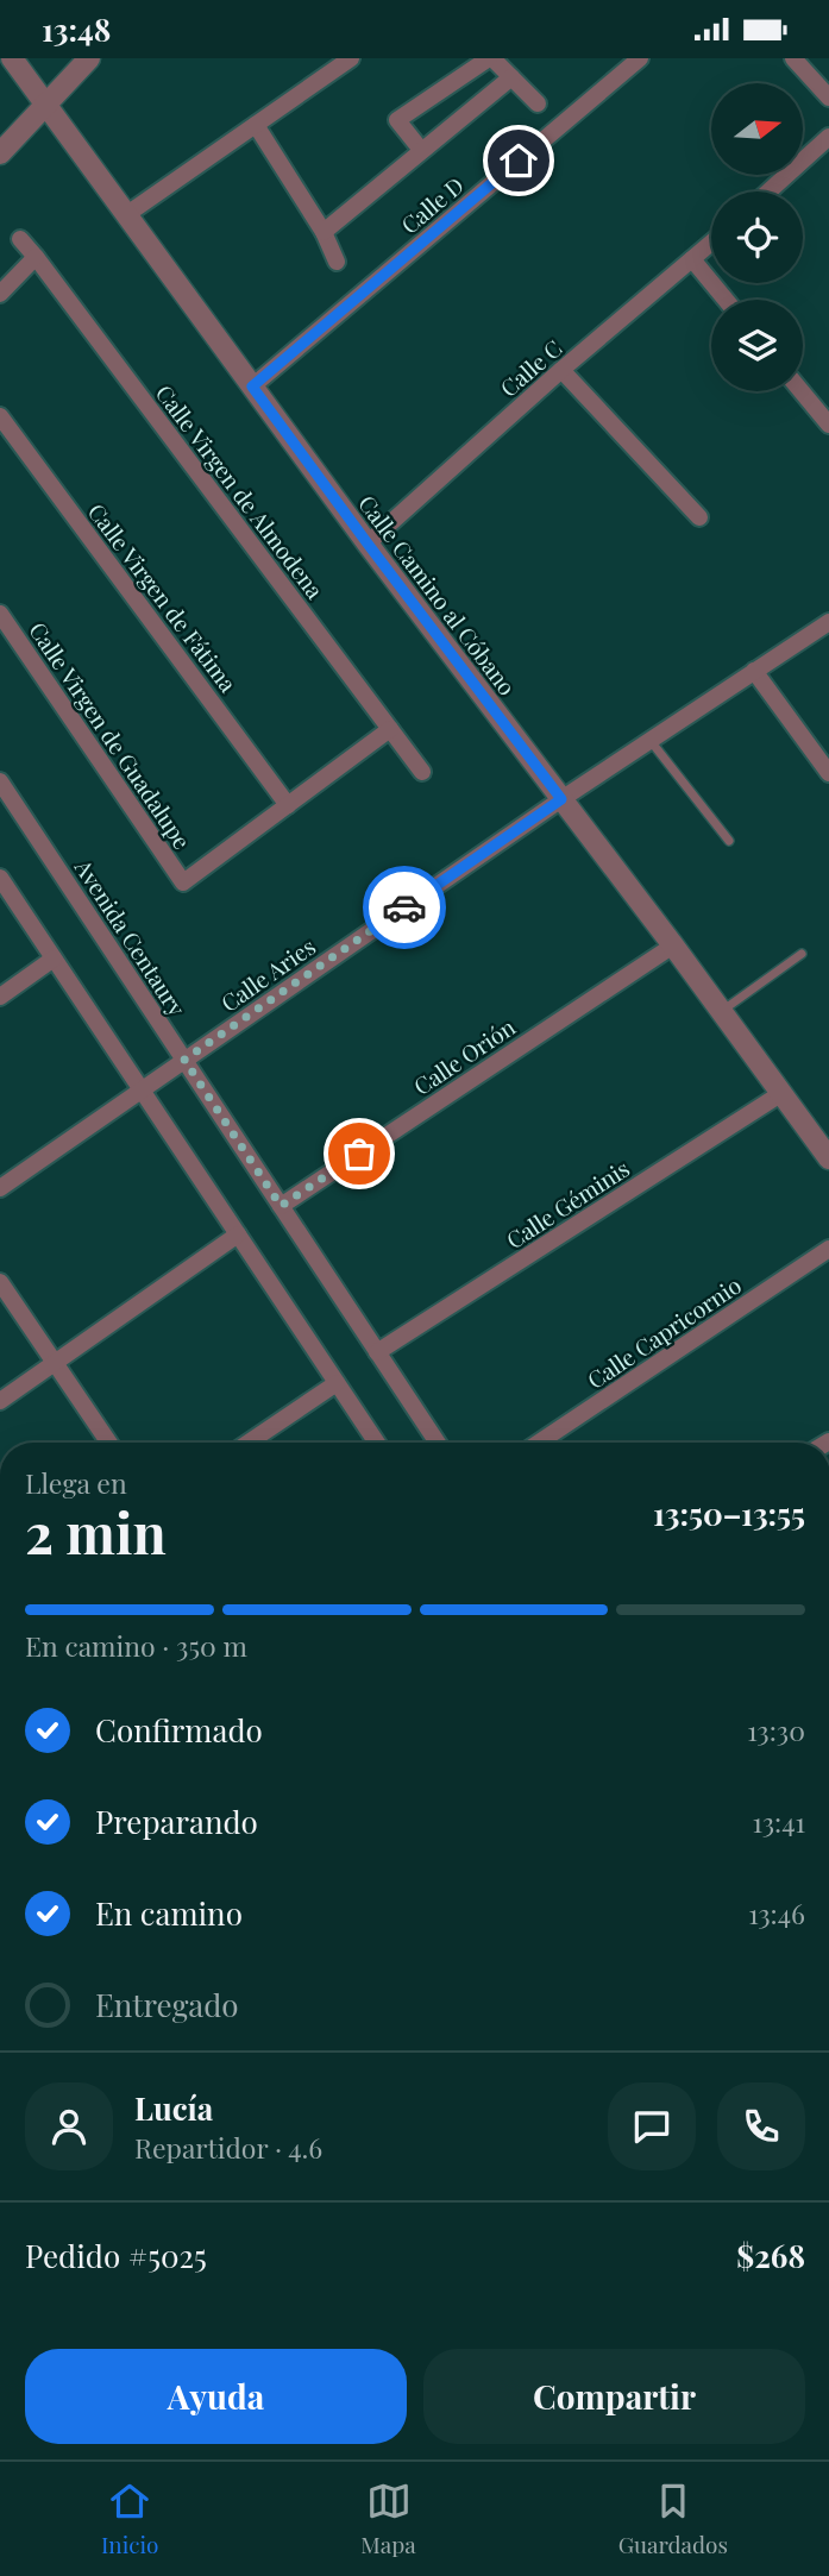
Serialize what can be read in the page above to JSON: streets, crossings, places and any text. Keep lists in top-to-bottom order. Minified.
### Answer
{"streets":{"street":["Calle D","Calle C","Calle Virgen de Almodena","Calle Camino al Cóbano","Calle Virgen de Fátima","Calle Virgen de Guadalupe","Avenida Centaury","Calle Aries","Calle Orión","Calle Géminis","Calle Capricornio"]},"crossings":[["Calle D","Calle Camino al Cóbano"],["Calle C","Calle Camino al Cóbano"],["Calle Camino al Cóbano","Calle Aries"],["Calle Camino al Cóbano","Calle Orión"],["Calle Camino al Cóbano","Calle Géminis"],["Calle Virgen de Fátima","Calle Virgen de Guadalupe"],["Avenida Centaury","Calle Aries"],["Avenida Centaury","Calle Orión"],["Avenida Centaury","Calle Géminis"]],"north":"right","page":{"status":"13:48","heading":["2 min","Llega en","13:50–13:55"],"panel":["Lucía","Repartidor · 4.6","Pedido #5025","$268"],"bar":"En camino · 350 m","list":[["Confirmado","13:30"],["Preparando","13:41"],["En camino","13:46"],"Entregado"],"buttons":["Ayuda","Compartir"],"tabs":["Inicio","Mapa","Guardados"]}}
